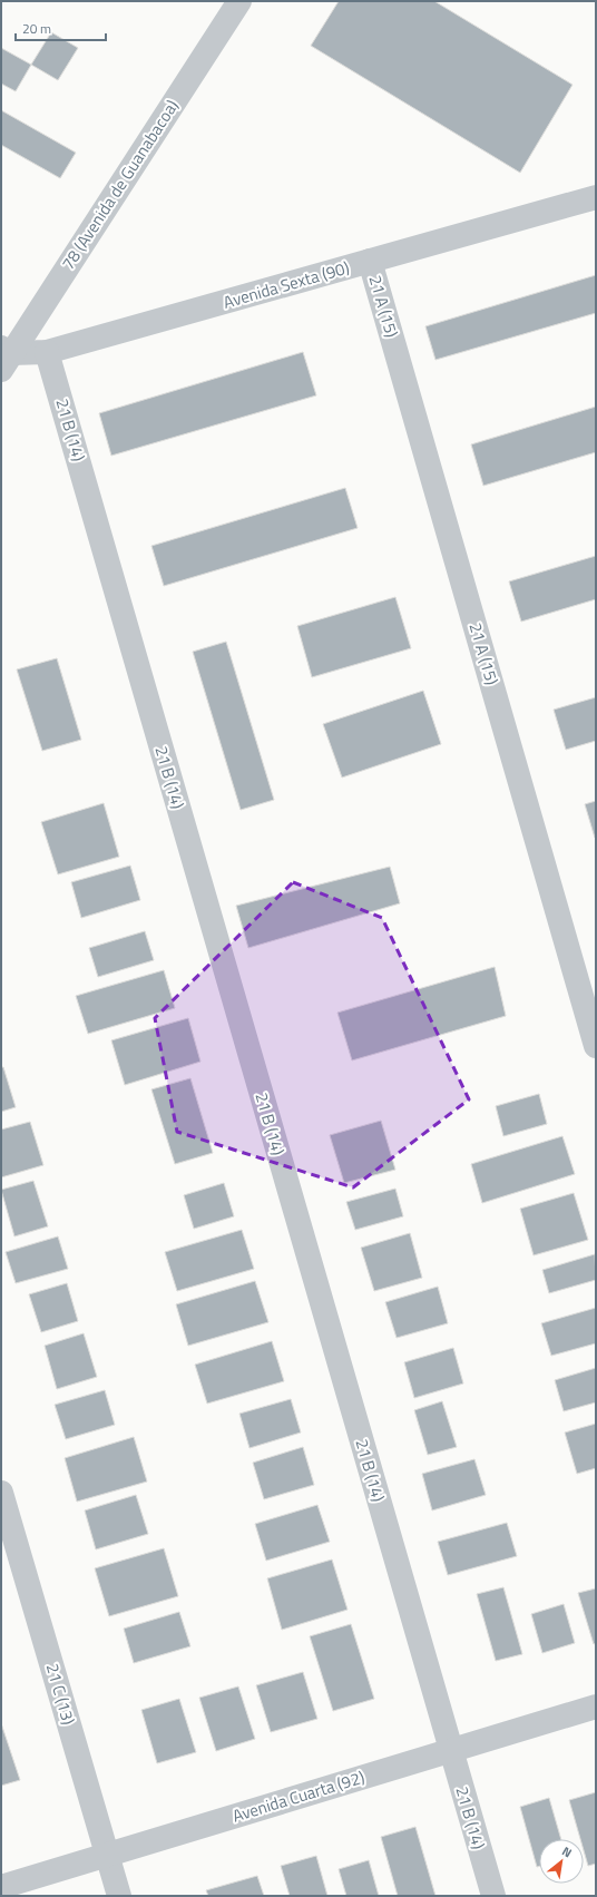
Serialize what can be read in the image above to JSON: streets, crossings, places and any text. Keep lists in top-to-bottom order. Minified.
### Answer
{"streets":{"street":["78 (Avenida de Guanabacoa)","Avenida Sexta (90)","21 A (15)","21 B (14)","21 C (13)","Avenida Cuarta (92)"]},"crossings":[["78 (Avenida de Guanabacoa)","Avenida Sexta (90)"],["Avenida Sexta (90)","21 A (15)"],["Avenida Sexta (90)","21 B (14)"],["21 B (14)","Avenida Cuarta (92)"],["21 C (13)","Avenida Cuarta (92)"]],"scale_bar":"20 m","north":"top right"}
